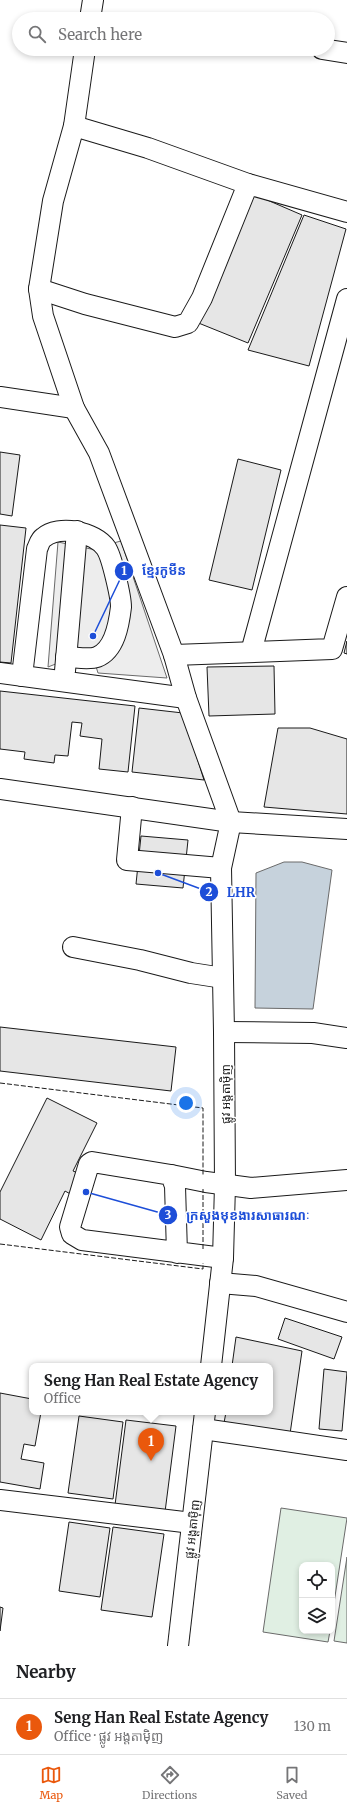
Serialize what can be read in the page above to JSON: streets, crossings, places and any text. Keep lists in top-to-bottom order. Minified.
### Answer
{"streets":{"street":["ផ្លូវ អង្តតាម៉ិញ"]},"places":["ខ្មែរកូមីន","LHR","ក្រសួងមុខងារសាធារណៈ"],"page":{"search":"Search here","popup":["Seng Han Real Estate Agency","Office"],"pins":"1","heading":"Nearby","list":[{"mark":"1","name":"Seng Han Real Estate Agency","note":"Office · ផ្លូវ អង្តតាម៉ិញ","value":"130 m"}],"nav":["Map","Directions","Saved"]}}
